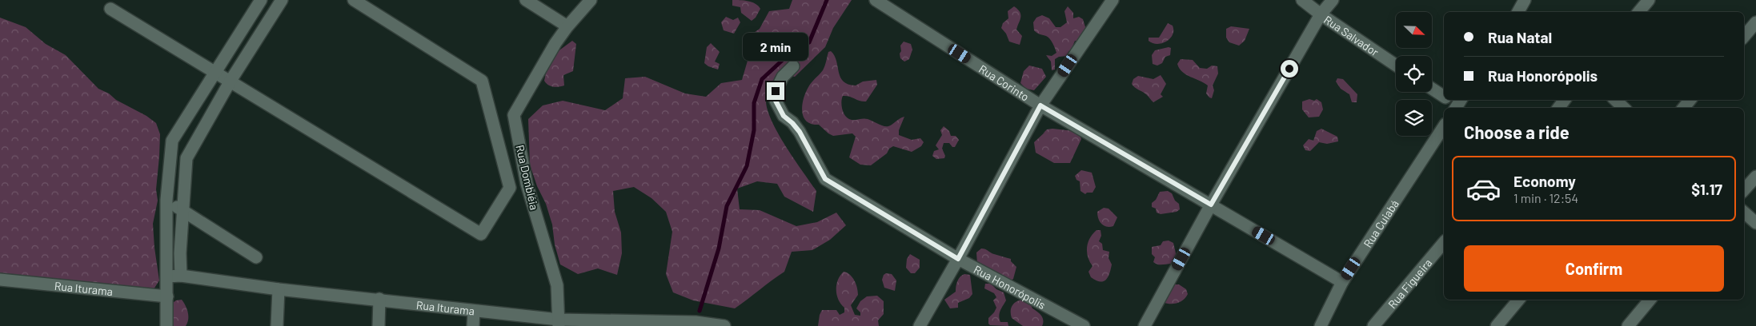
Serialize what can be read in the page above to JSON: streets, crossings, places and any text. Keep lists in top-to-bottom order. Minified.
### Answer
{"streets":{"street":["Rua Salvador","Rua Corinto","Rua Dombléia","Rua Cuiabá","Rua Figueira","Rua Honorópolis","Rua Iturama"]},"crossings":[["Rua Corinto","Rua Cuiabá"],["Rua Dombléia","Rua Iturama"]],"north":"bottom right","page":{"banner":["Rua Natal","Rua Honorópolis"],"bubble":"2 min","heading":"Choose a ride","list":[{"name":"Economy","note":"1 min · 12:54","value":"$1.17"}],"buttons":"Confirm"}}
